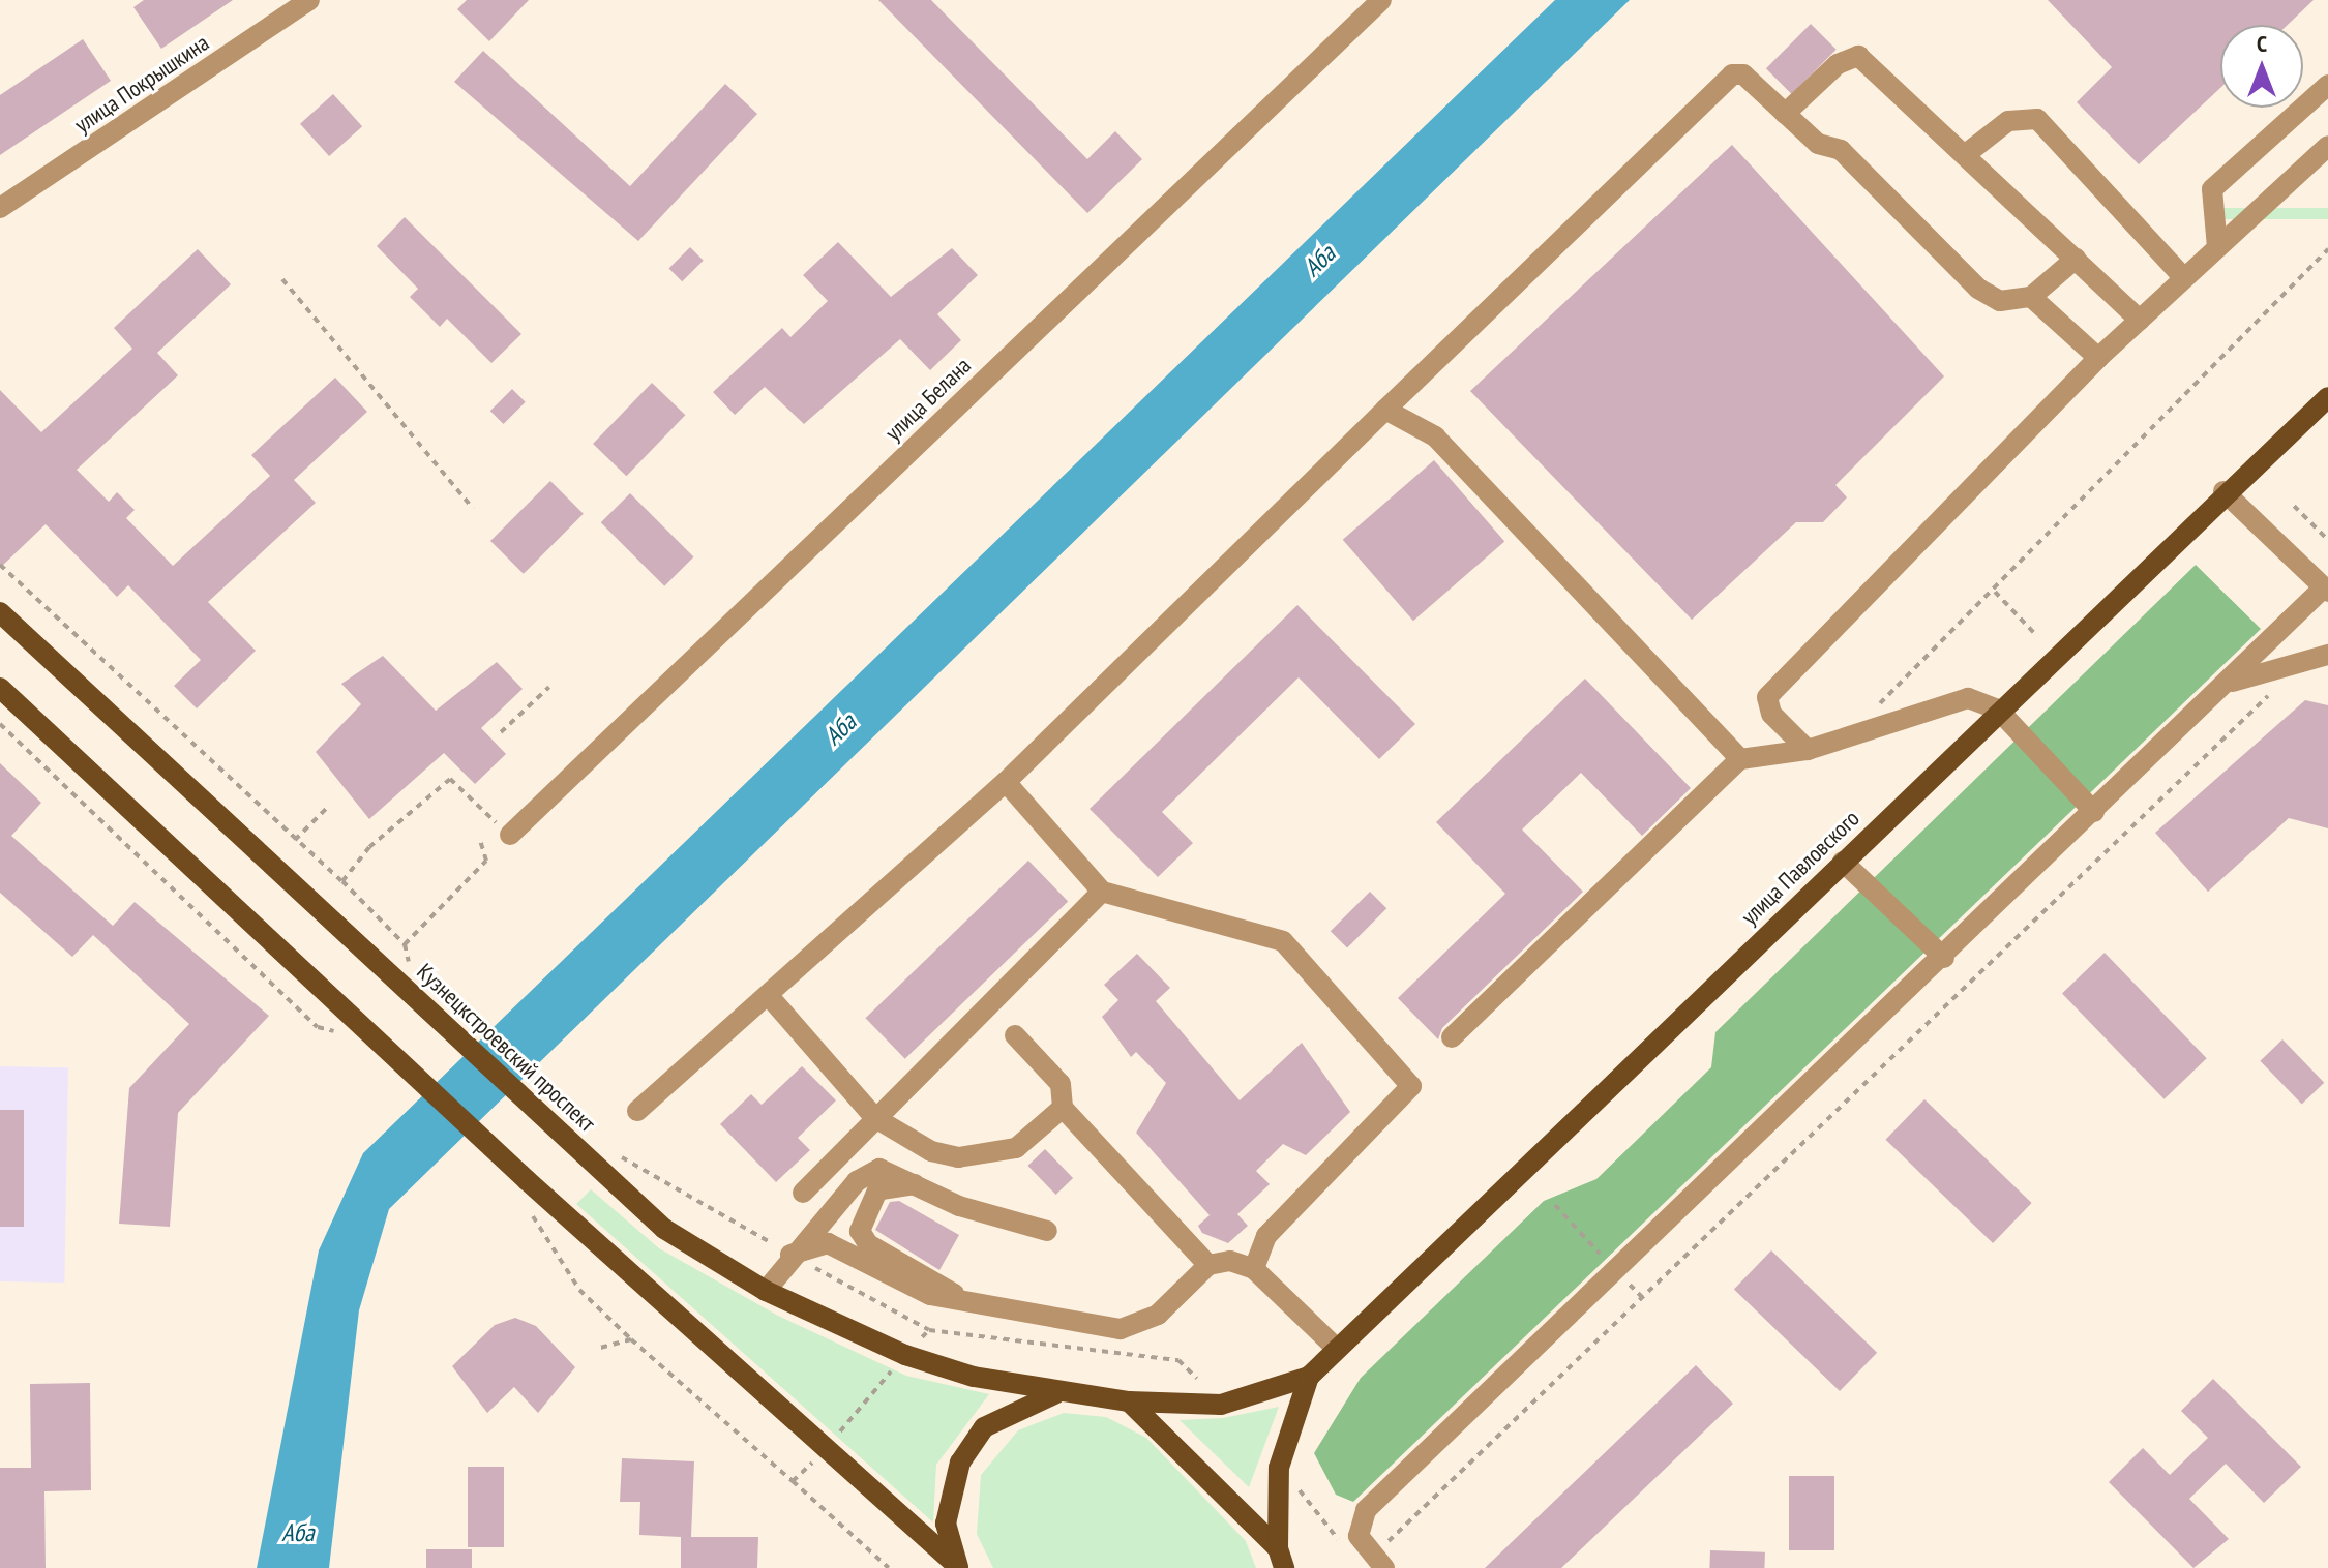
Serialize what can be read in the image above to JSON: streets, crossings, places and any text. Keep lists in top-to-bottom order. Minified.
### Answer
{"streets":{"main road":["улица Павловского","Кузнецкстроевский проспект"],"street":["улица Покрышкина","улица Белана"]},"crossings":[["улица Павловского","Кузнецкстроевский проспект"]],"water":["Аба"],"north":"top"}
